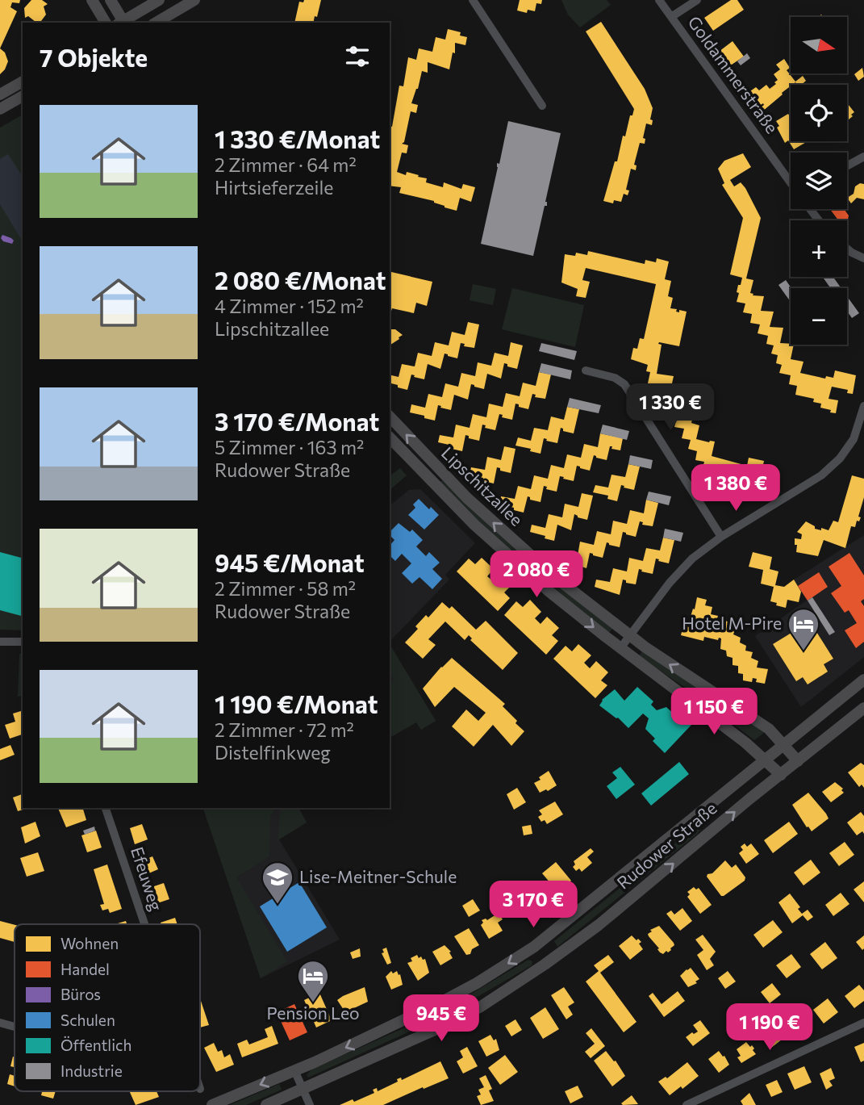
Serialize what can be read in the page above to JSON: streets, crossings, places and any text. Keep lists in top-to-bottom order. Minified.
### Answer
{"streets":{"main road":["Lipschitzallee","Rudower Straße"],"street":["Goldammerstraße","Efeuweg"]},"crossings":[["Lipschitzallee","Rudower Straße"]],"places":{"hotel":["Hotel M-Pire","Pension Leo"],"school or university":["Lise-Meitner-Schule"]},"legend":["Wohnen","Handel","Büros","Schulen","Öffentlich","Industrie"],"north":"right","page":{"map_buttons":["+","−"],"heading":"7 Objekte","list":[{"name":"1 330 €/Monat","note":"2 Zimmer · 64 m² · Hirtsieferzeile"},{"name":"2 080 €/Monat","note":"4 Zimmer · 152 m² · Lipschitzallee"},{"name":"3 170 €/Monat","note":"5 Zimmer · 163 m² · Rudower Straße"},{"name":"945 €/Monat","note":"2 Zimmer · 58 m² · Rudower Straße"},{"name":"1 190 €/Monat","note":"2 Zimmer · 72 m² · Distelfinkweg"}],"price":["1 330 €","1 380 €","2 080 €","1 150 €","3 170 €","945 €","1 190 €"]}}
